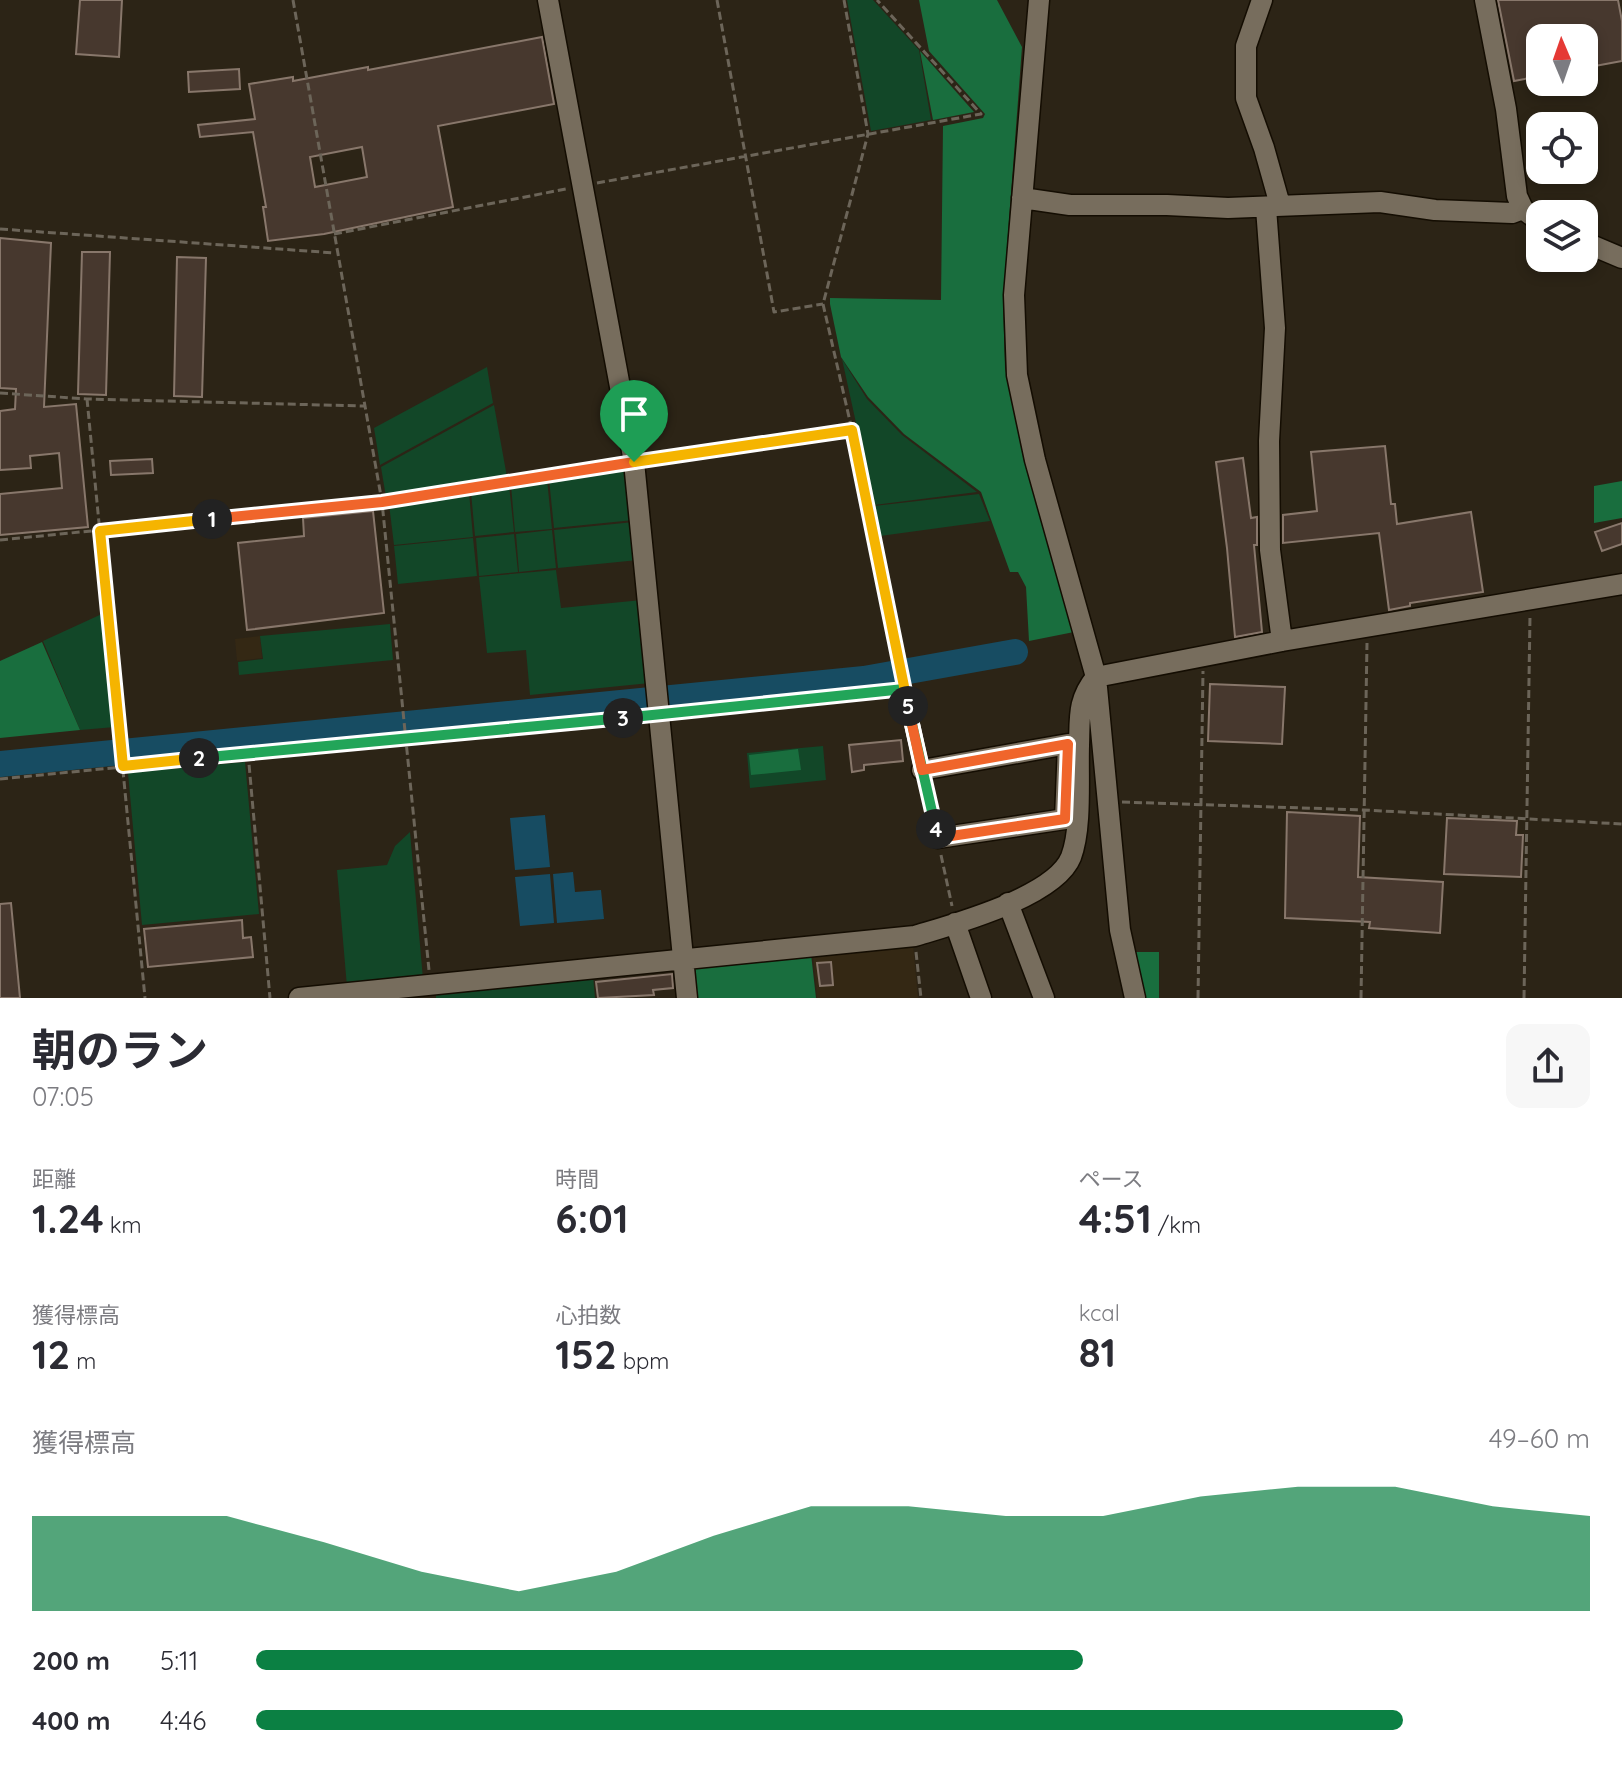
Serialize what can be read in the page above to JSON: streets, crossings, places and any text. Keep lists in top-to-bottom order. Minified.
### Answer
{"north":"top","page":{"pins":["1","5","3","2","4"],"heading":["朝のラン","07:05"],"stats":[["距離","1.24 km"],["時間","6:01"],["ペース","4:51 /km"],["獲得標高","12 m"],["心拍数","152 bpm"],["kcal","81"]],"chart":["獲得標高","49–60 m"],"list":[{"name":"200 m","note":"5:11"},{"name":"400 m","note":"4:46"}]}}
